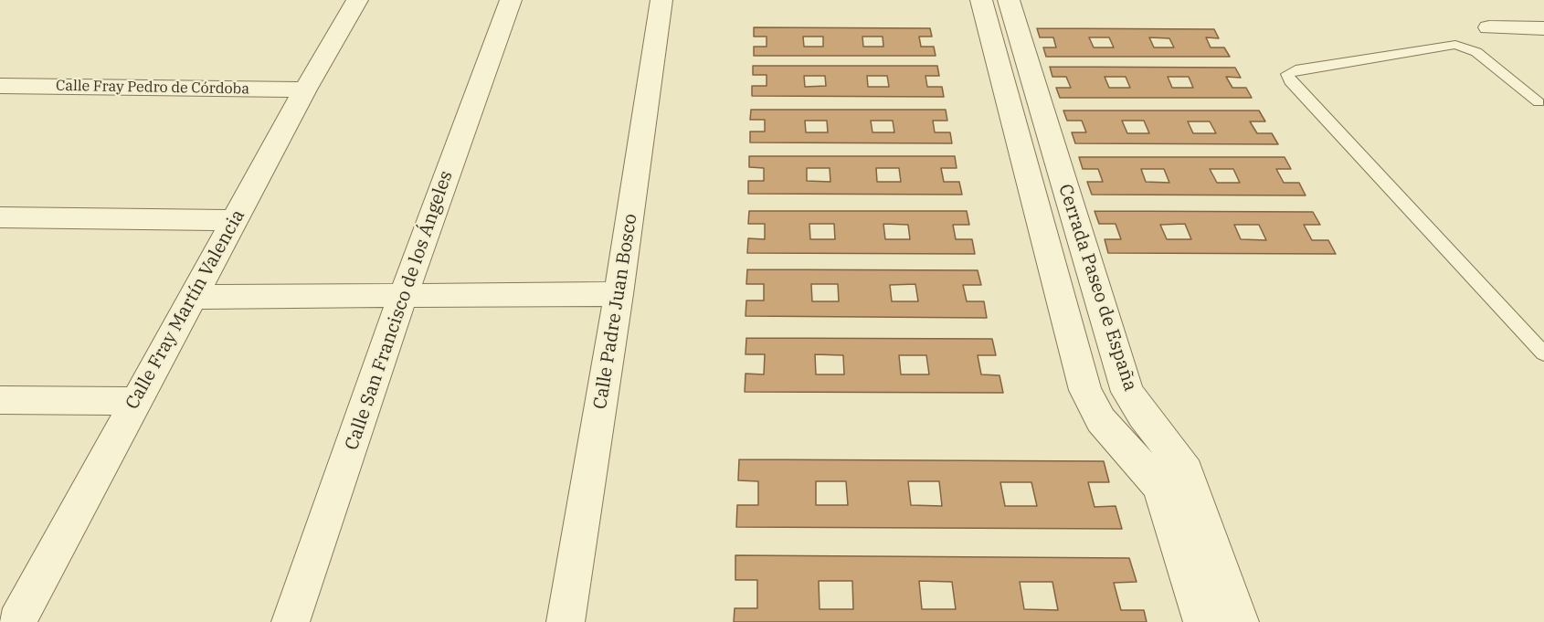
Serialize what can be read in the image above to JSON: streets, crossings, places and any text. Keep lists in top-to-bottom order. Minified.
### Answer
{"streets":{"street":["Calle Fray Pedro de Córdoba","Cerrada Paseo de España","Calle Fray Martín Valencia","Calle San Francisco de los Ángeles","Calle Padre Juan Bosco"]},"crossings":[["Calle Fray Pedro de Córdoba","Calle Fray Martín Valencia"]]}
